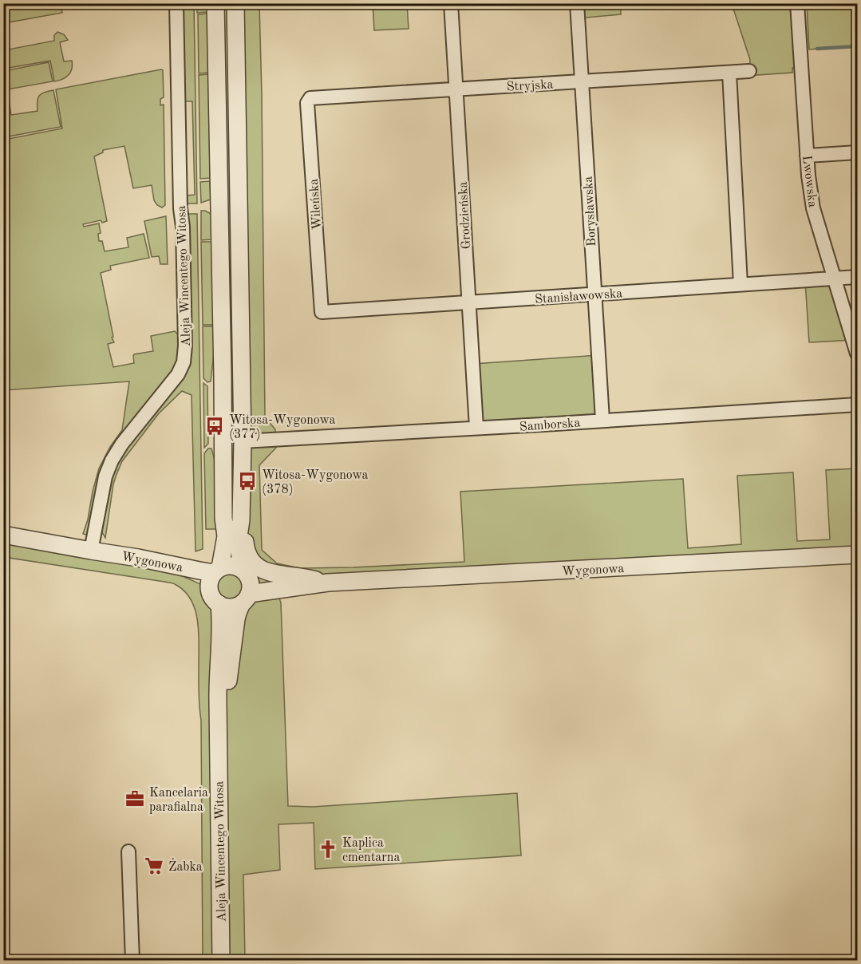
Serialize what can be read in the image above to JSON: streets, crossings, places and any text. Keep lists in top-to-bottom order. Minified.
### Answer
{"streets":{"street":["Stryjska","Lwowska","Wileńska","Borysławska","Grodzieńska","Aleja Wincentego Witosa","Stanisławowska","Samborska","Wygonowa"]},"crossings":[["Stryjska","Wileńska"],["Stryjska","Borysławska"],["Stryjska","Grodzieńska"],["Lwowska","Stanisławowska"],["Wileńska","Stanisławowska"],["Borysławska","Stanisławowska"],["Borysławska","Samborska"],["Grodzieńska","Stanisławowska"],["Grodzieńska","Samborska"],["Aleja Wincentego Witosa","Wygonowa"]],"places":{"bus stop":["Witosa-Wygonowa (377)","Witosa-Wygonowa (378)"],"office":["Kancelaria parafialna"],"church":["Kaplica cmentarna"],"supermarket":["Żabka"]}}
